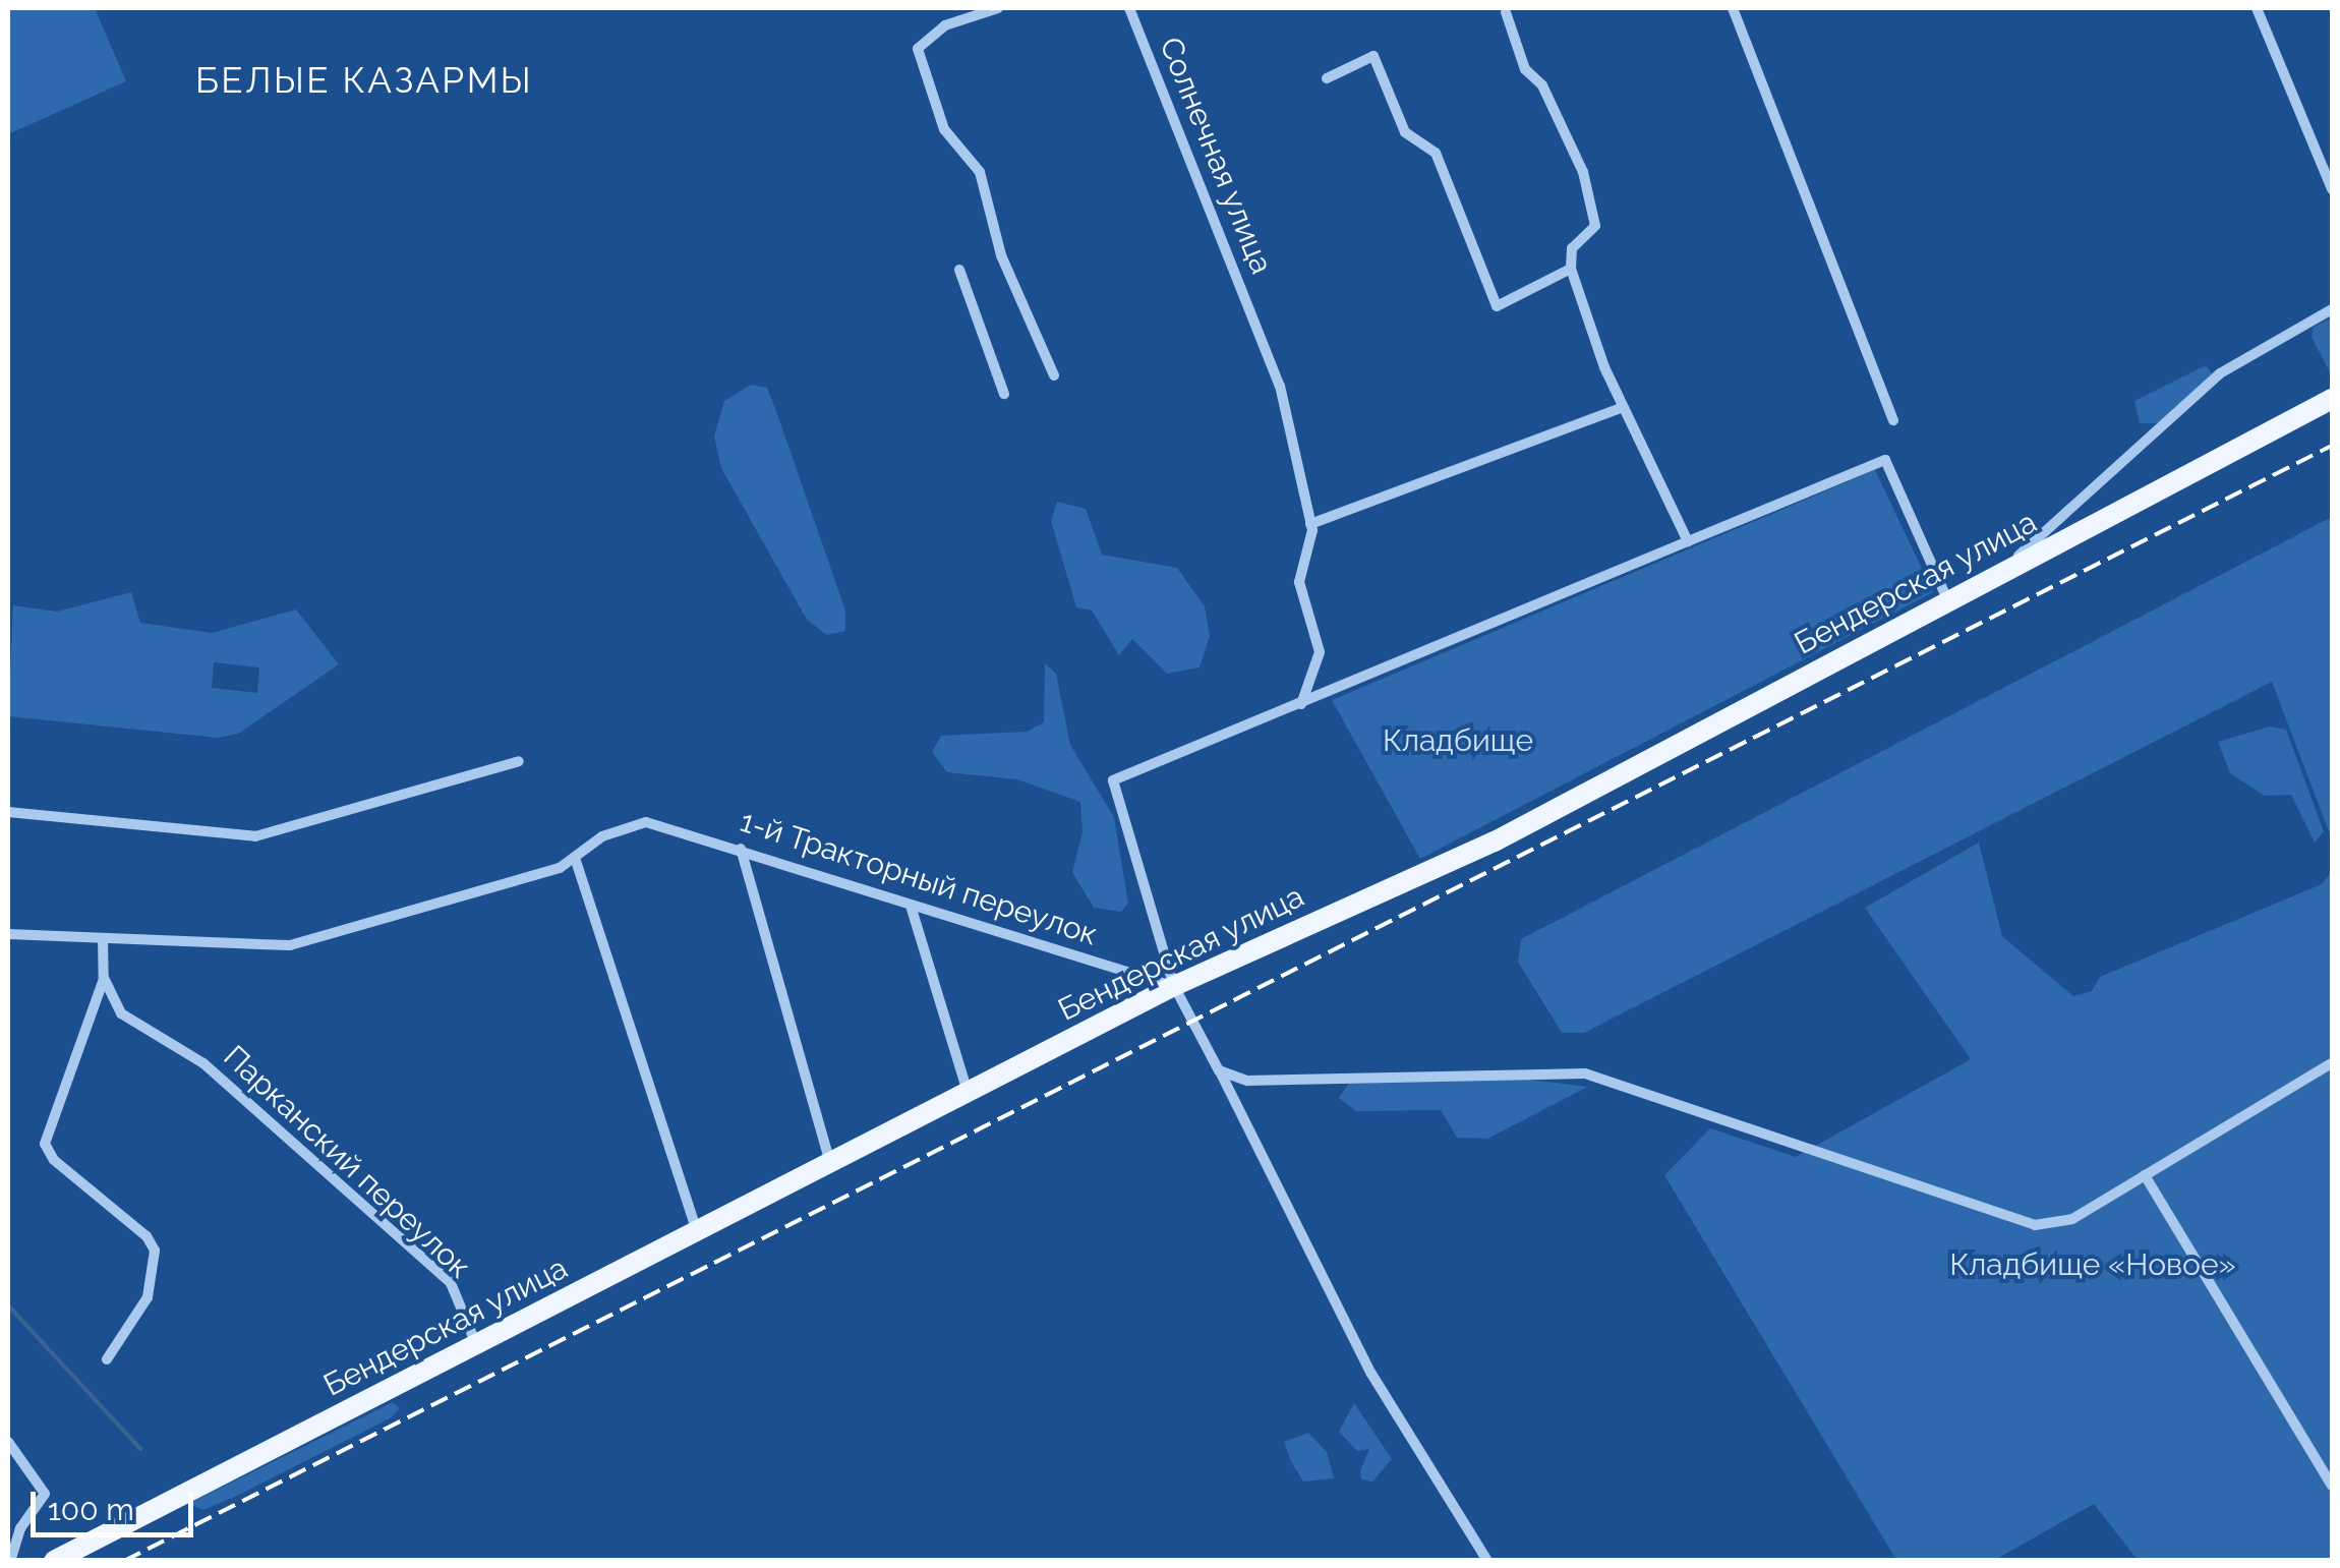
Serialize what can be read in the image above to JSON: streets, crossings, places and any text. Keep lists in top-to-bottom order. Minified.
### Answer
{"streets":{"main road":["Бендерская улица"],"street":["Солнечная улица","1-й Тракторный переулок","Парканский переулок"]},"crossings":[["Бендерская улица","1-й Тракторный переулок"],["Бендерская улица","Парканский переулок"]],"districts":["БЕЛЫЕ КАЗАРМЫ"],"parks":["Кладбище","Кладбище «Новое»"],"scale_bar":"100 m"}
